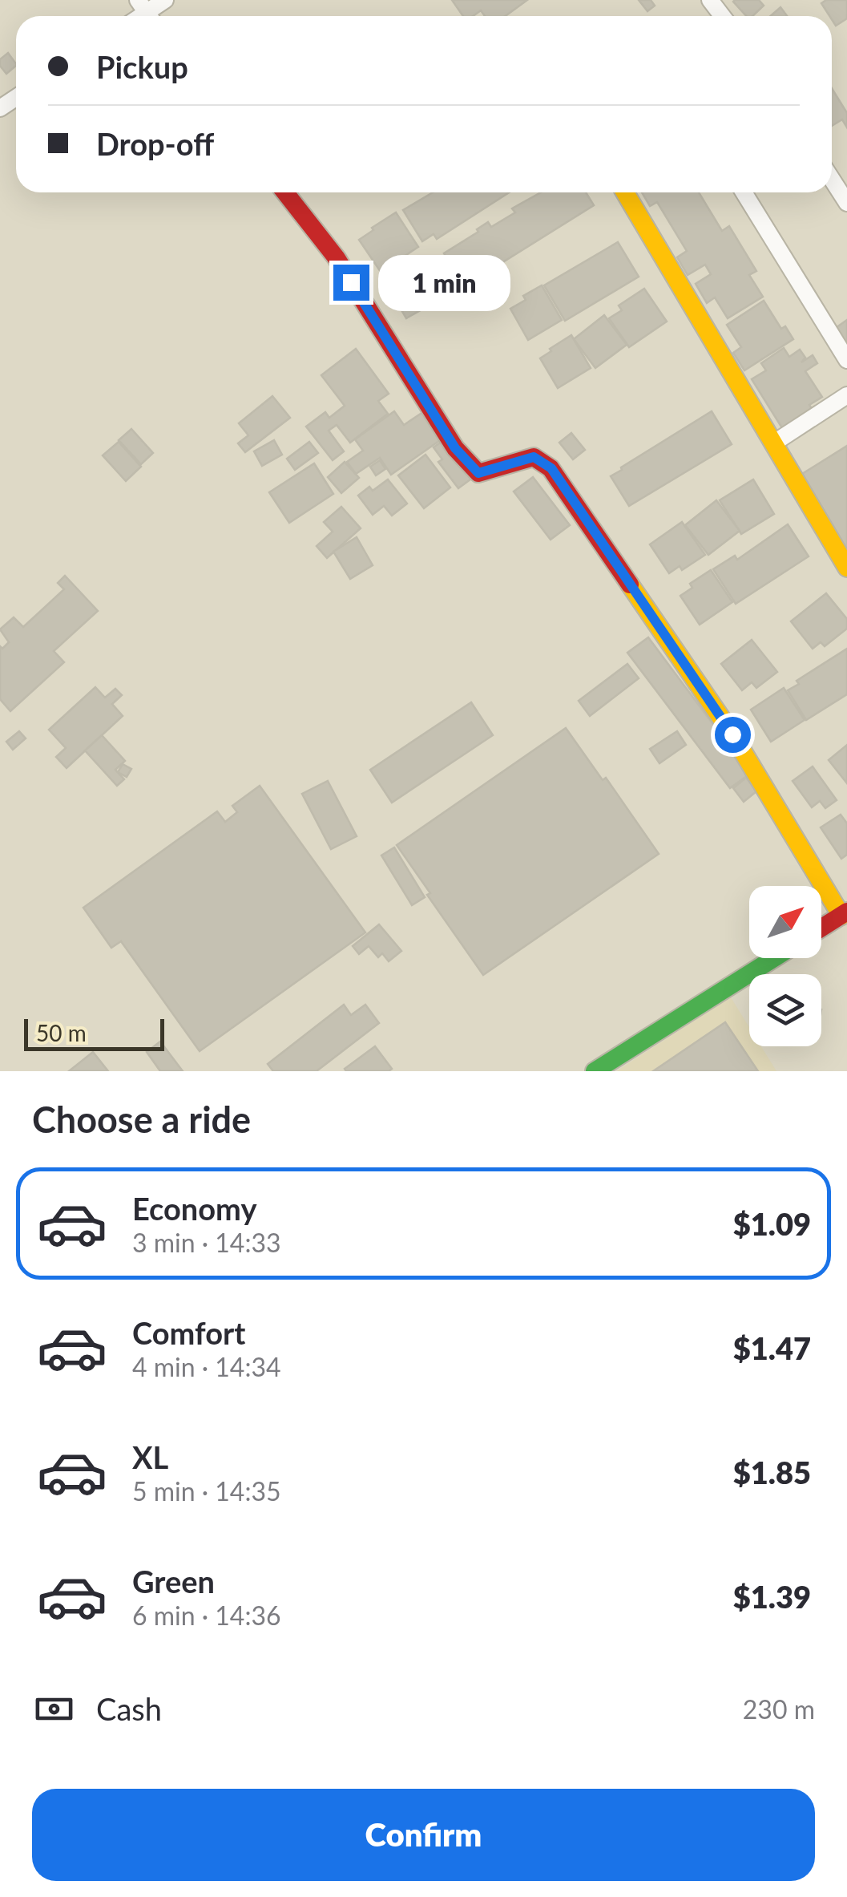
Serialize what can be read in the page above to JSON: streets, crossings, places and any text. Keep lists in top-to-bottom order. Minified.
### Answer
{"scale_bar":"50 m","north":"top right","page":{"banner":["Pickup","Drop-off"],"bubble":"1 min","scale":"50 m","heading":"Choose a ride","list":[{"name":"Economy","note":"3 min · 14:33","value":"$1.09"},{"name":"Comfort","note":"4 min · 14:34","value":"$1.47"},{"name":"XL","note":"5 min · 14:35","value":"$1.85"},{"name":"Green","note":"6 min · 14:36","value":"$1.39"}],"pay":["Cash","230 m"],"buttons":"Confirm"}}
